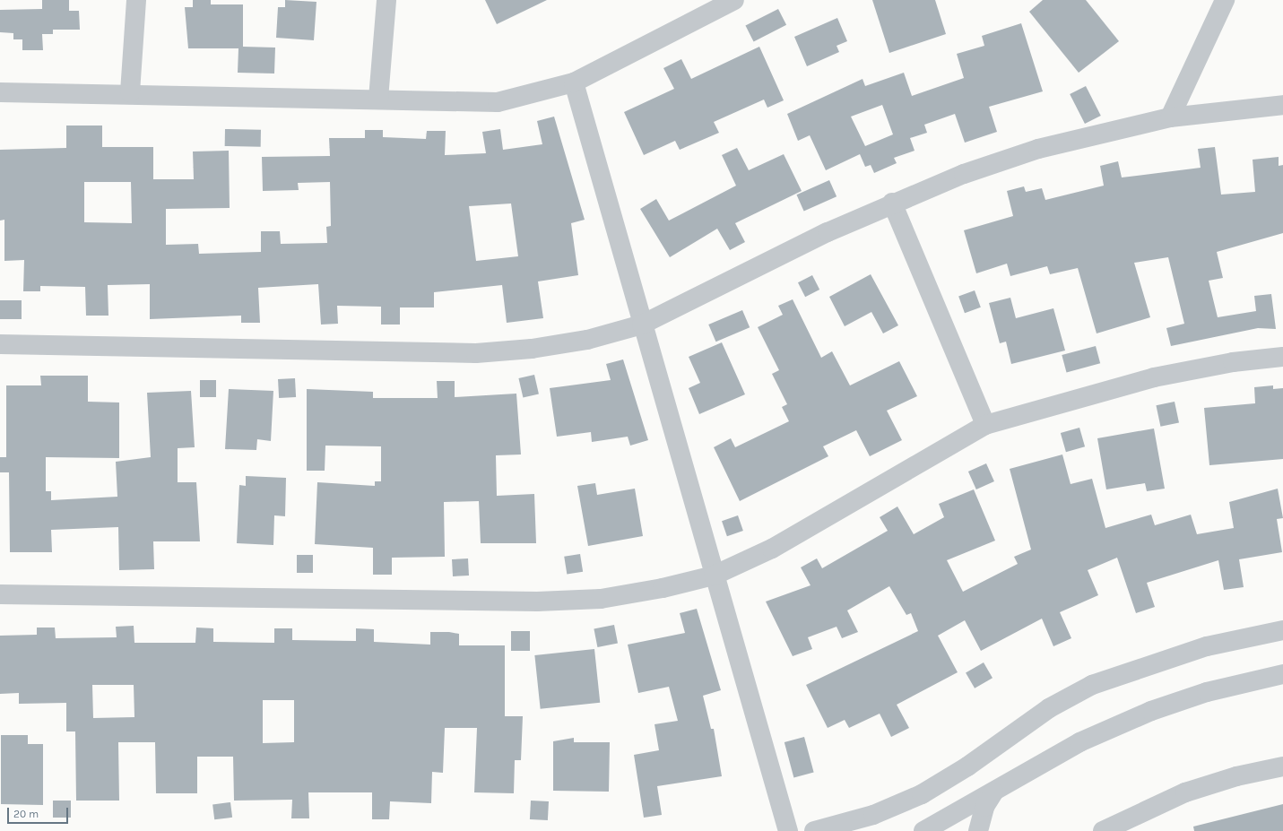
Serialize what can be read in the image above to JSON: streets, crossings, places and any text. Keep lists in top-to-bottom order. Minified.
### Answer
{"scale_bar":"20 m"}
